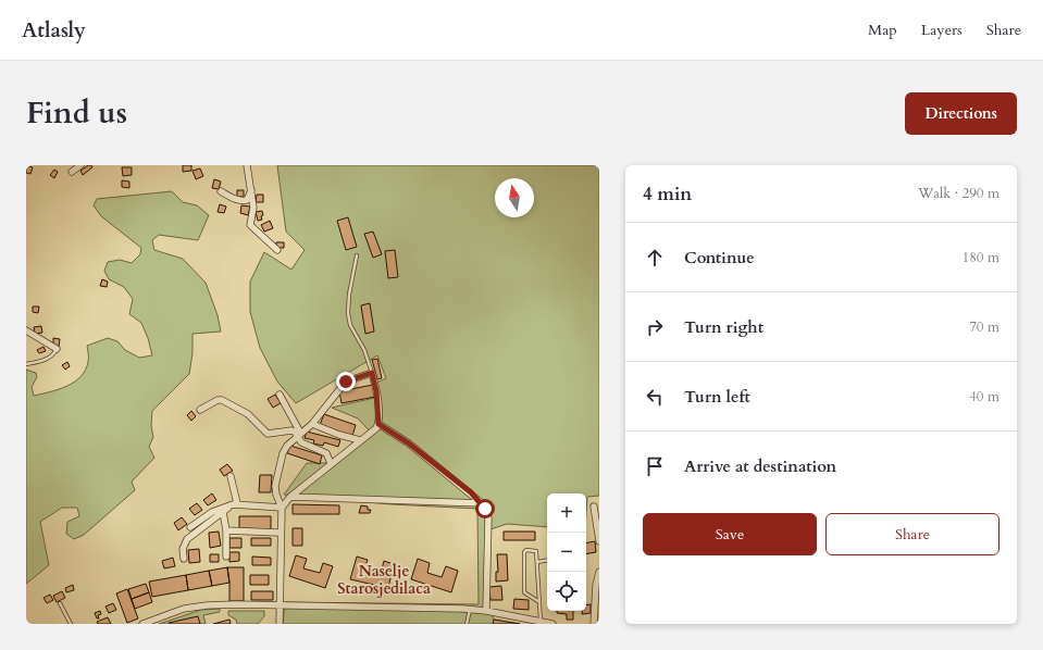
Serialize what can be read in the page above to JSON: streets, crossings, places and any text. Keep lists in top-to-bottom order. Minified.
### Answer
{"districts":["Naselje Starosjedilaca"],"north":"top","page":{"header":"Atlasly","nav":["Map","Layers","Share"],"title":"Find us","buttons":["Directions",["Save","Share"]],"heading":["4 min","Walk · 290 m"],"list":[["Continue","180 m"],["Turn right","70 m"],["Turn left","40 m"],"Arrive at destination"],"map_buttons":["+","−"]}}
